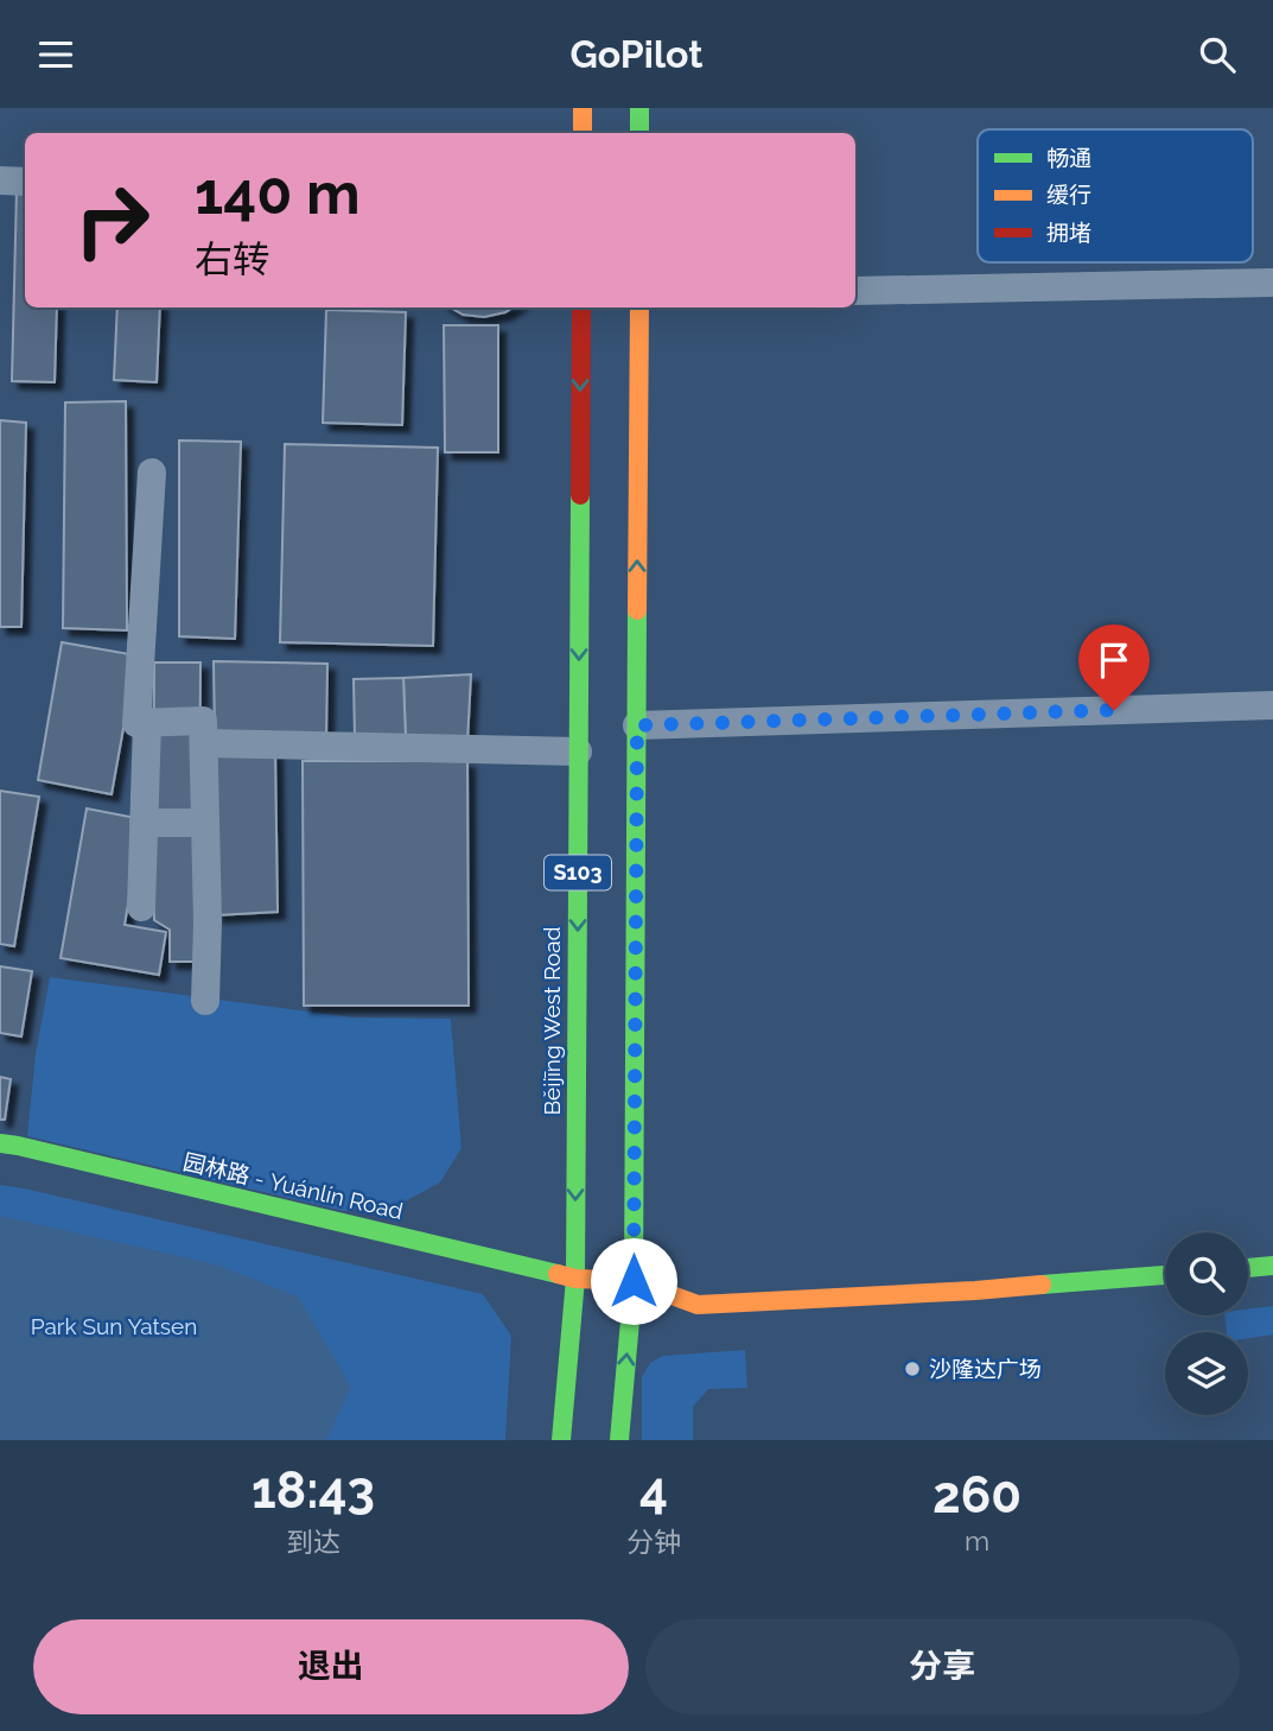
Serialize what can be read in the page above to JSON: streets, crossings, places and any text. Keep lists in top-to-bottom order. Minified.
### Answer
{"streets":{"main road":["S103","Běijīng West Road","园林路 - Yuánlín Road"]},"crossings":[["S103","园林路 - Yuánlín Road"],["Běijīng West Road","园林路 - Yuánlín Road"]],"parks":["Park Sun Yatsen"],"places":["沙隆达广场"],"legend":["畅通","缓行","拥堵"],"page":{"header":"GoPilot","turn":["140 m","右转"],"eta":["18:43","到达","4","分钟","260","m"],"buttons":["退出","分享"]}}
